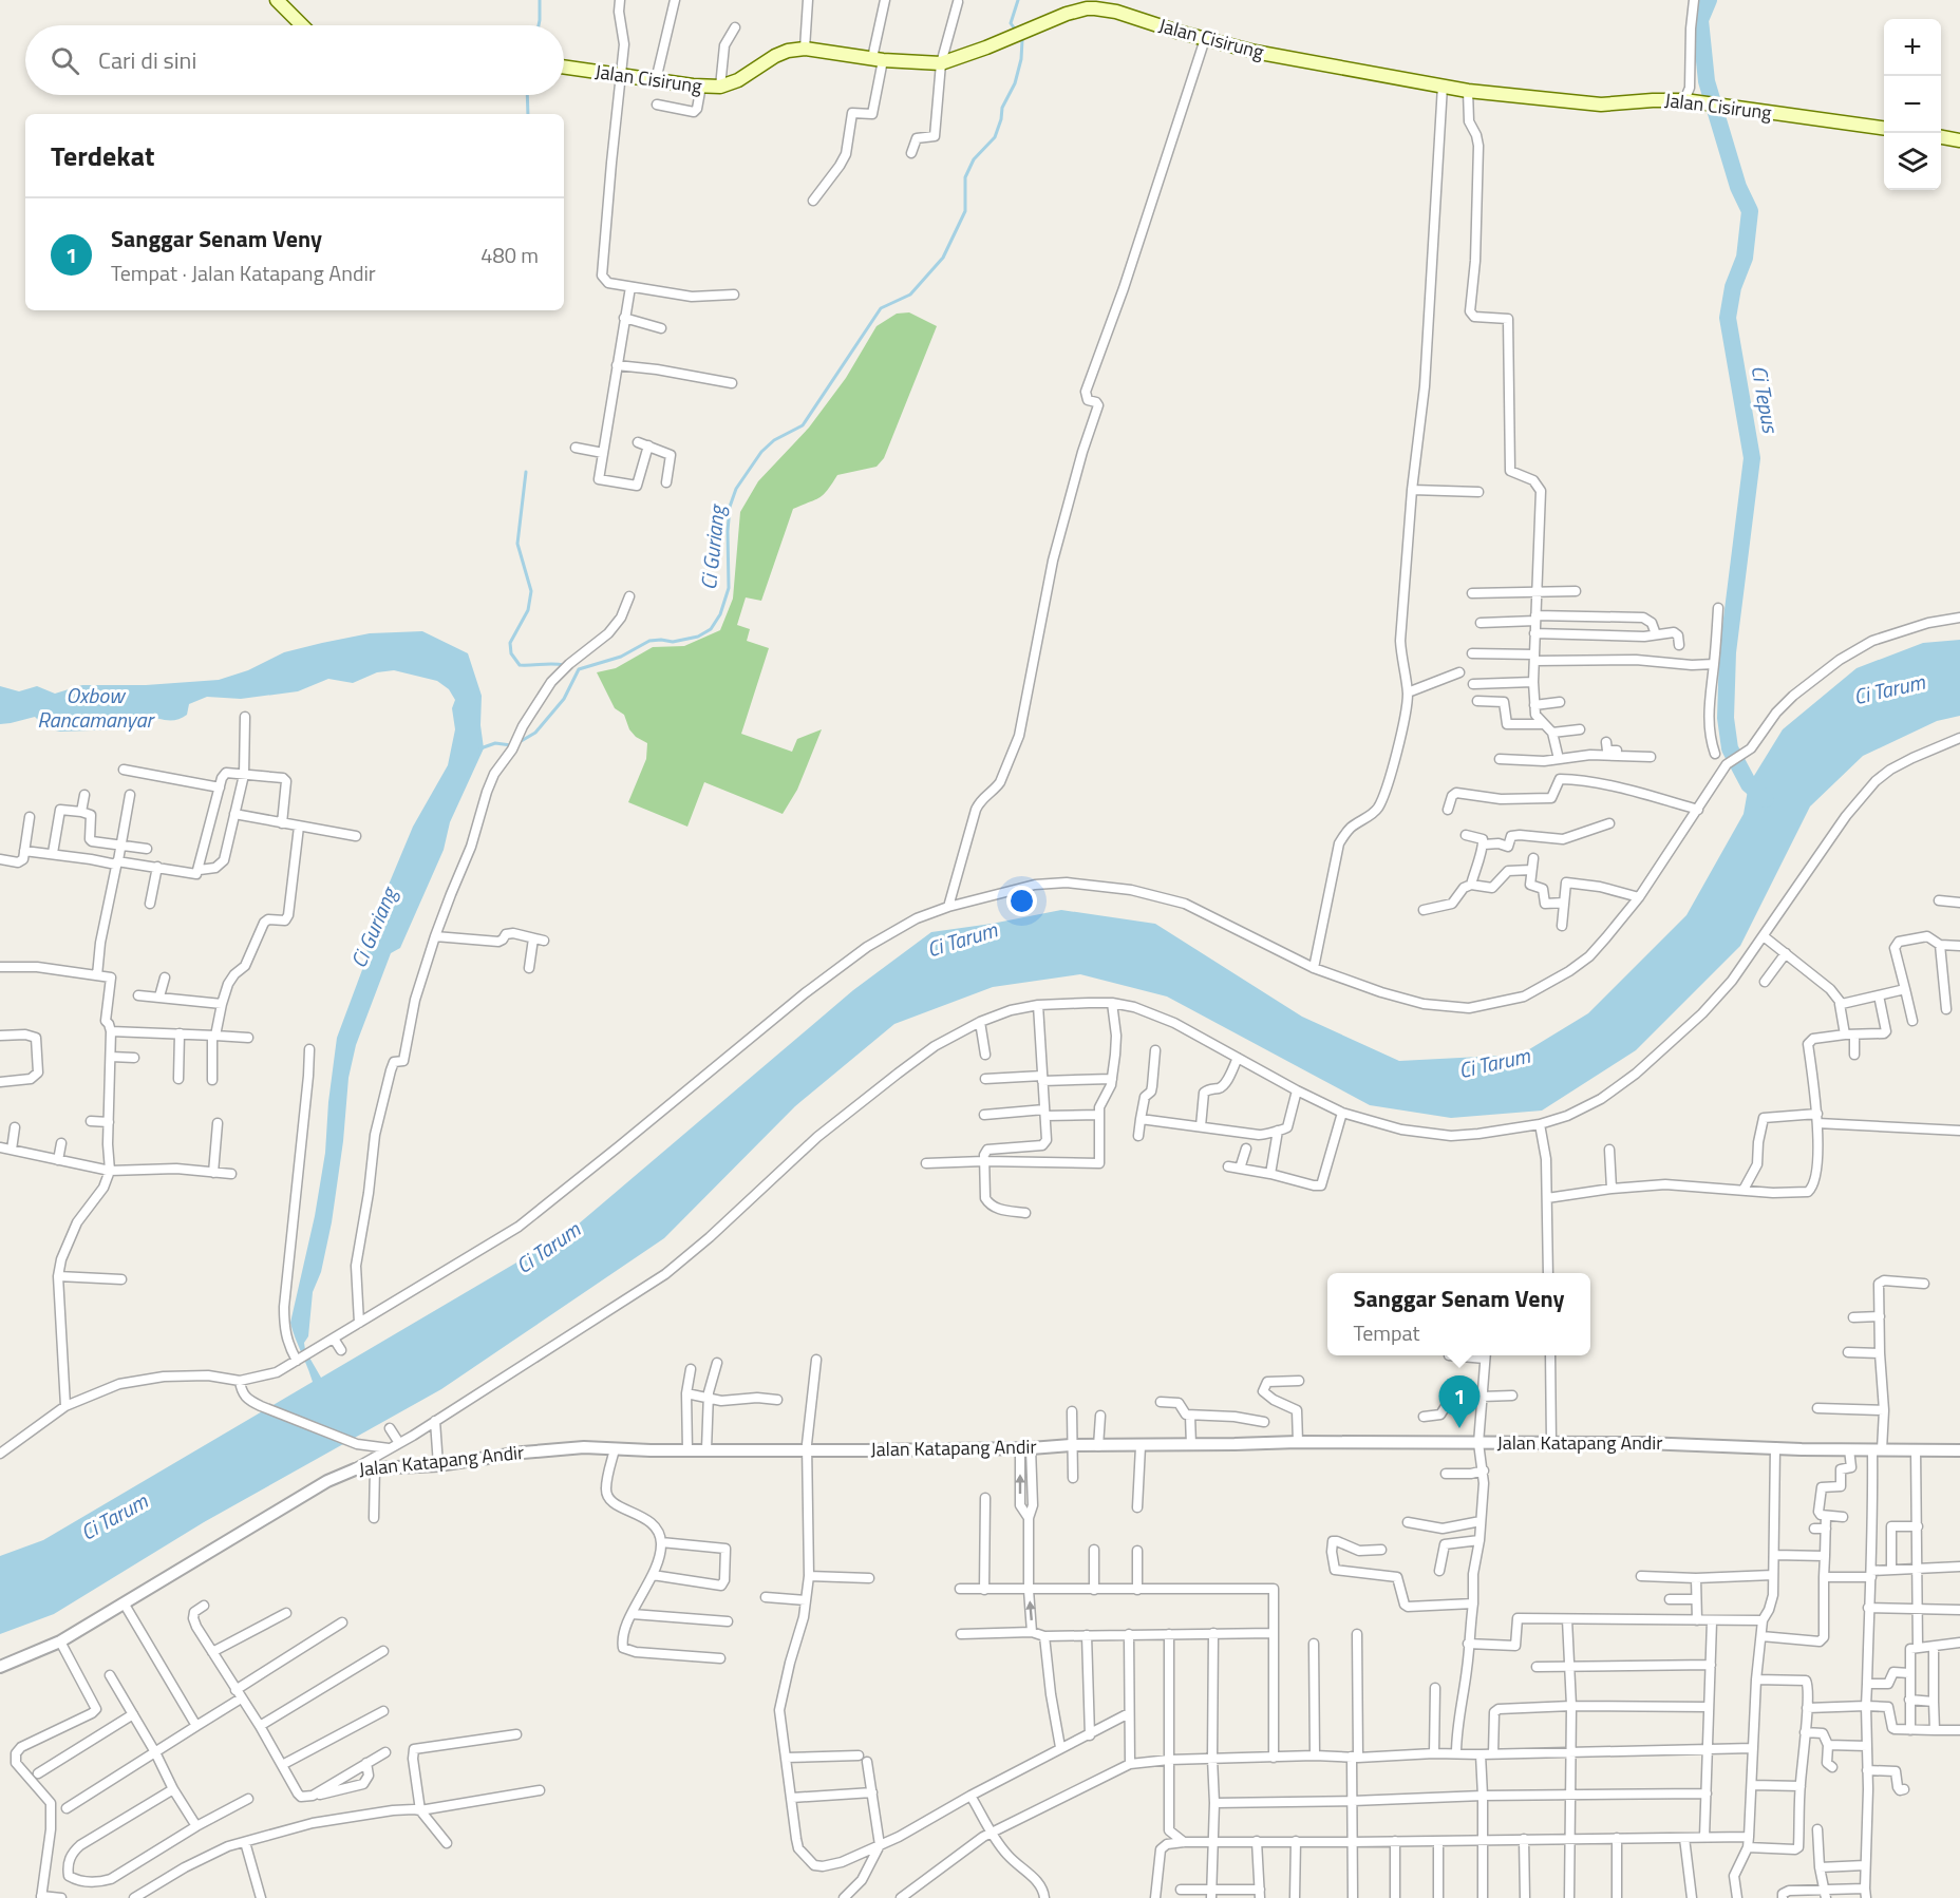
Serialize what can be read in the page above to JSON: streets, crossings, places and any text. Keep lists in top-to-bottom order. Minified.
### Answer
{"streets":{"main road":["Jalan Cisirung"],"street":["Jalan Katapang Andir"]},"water":["Ci Tepus","Ci Guriang","Ci Tarum","Oxbow Rancamanyar"],"page":{"map_buttons":["+","−"],"search":"Cari di sini","heading":"Terdekat","list":[{"mark":"1","name":"Sanggar Senam Veny","note":"Tempat · Jalan Katapang Andir","value":"480 m"}],"popup":["Sanggar Senam Veny","Tempat"],"pins":"1"}}
